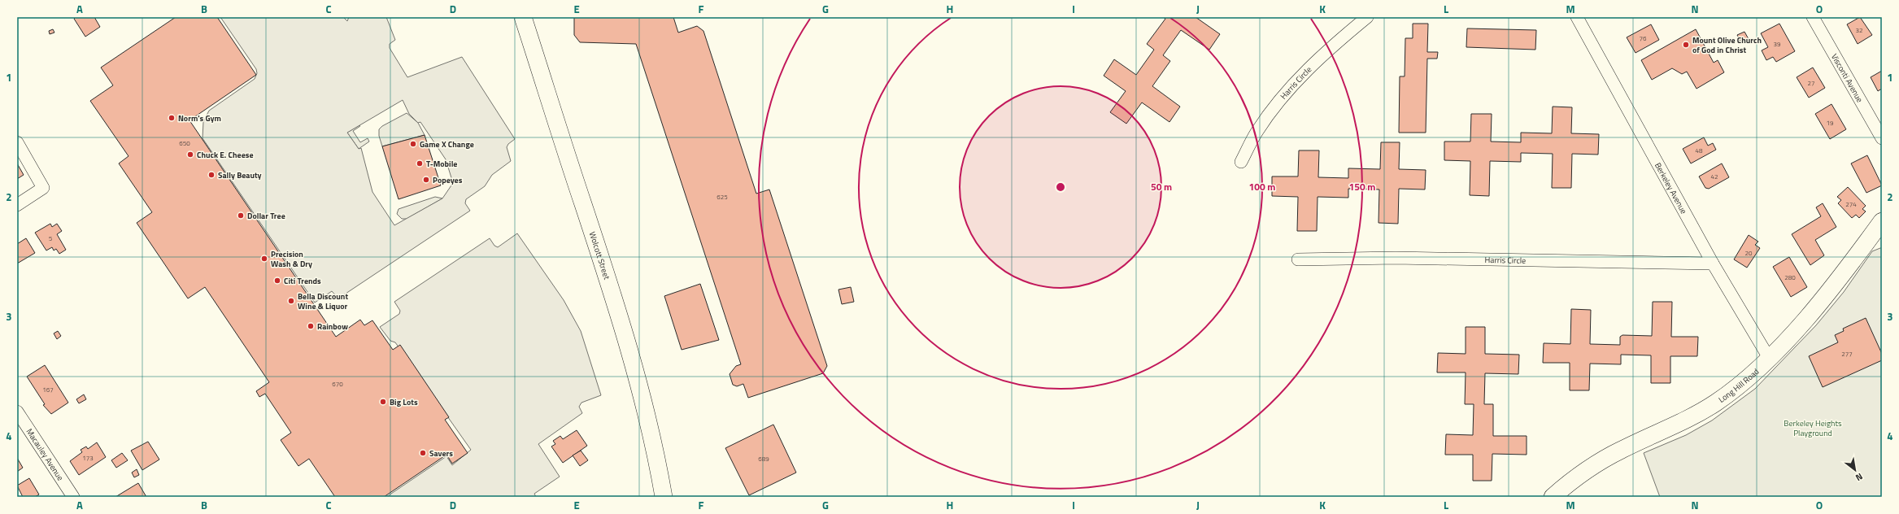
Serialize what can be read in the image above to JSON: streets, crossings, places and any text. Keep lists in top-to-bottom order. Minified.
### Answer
{"streets":{"main road":["Wolcott Street","Long Hill Road"],"street":["Visconti Avenue","Harris Circle","Berkeley Avenue","Macauley Avenue"]},"crossings":[["Harris Circle","Berkeley Avenue"],["Berkeley Avenue","Long Hill Road"]],"parks":["Berkeley Heights Playground"],"places":["Mount Olive Church of God in Christ","Norm's Gym","Game X Change","Chuck E. Cheese","T-Mobile","Sally Beauty","Popeyes","Dollar Tree","Precision Wash & Dry","Citi Trends","Bella Discount Wine & Liquor","Rainbow","Big Lots","Savers"],"house_numbers":["32","76","39","27","19","650","48","42","625","274","5","20","280","277","670","167","173","689"],"north":"bottom right","grid":{"columns":["A","B","C","D","E","F","G","H","I","J","K","L","M","N","O"],"rows":["1","2","3","4"]},"rings":["50 m","100 m","150 m"]}
